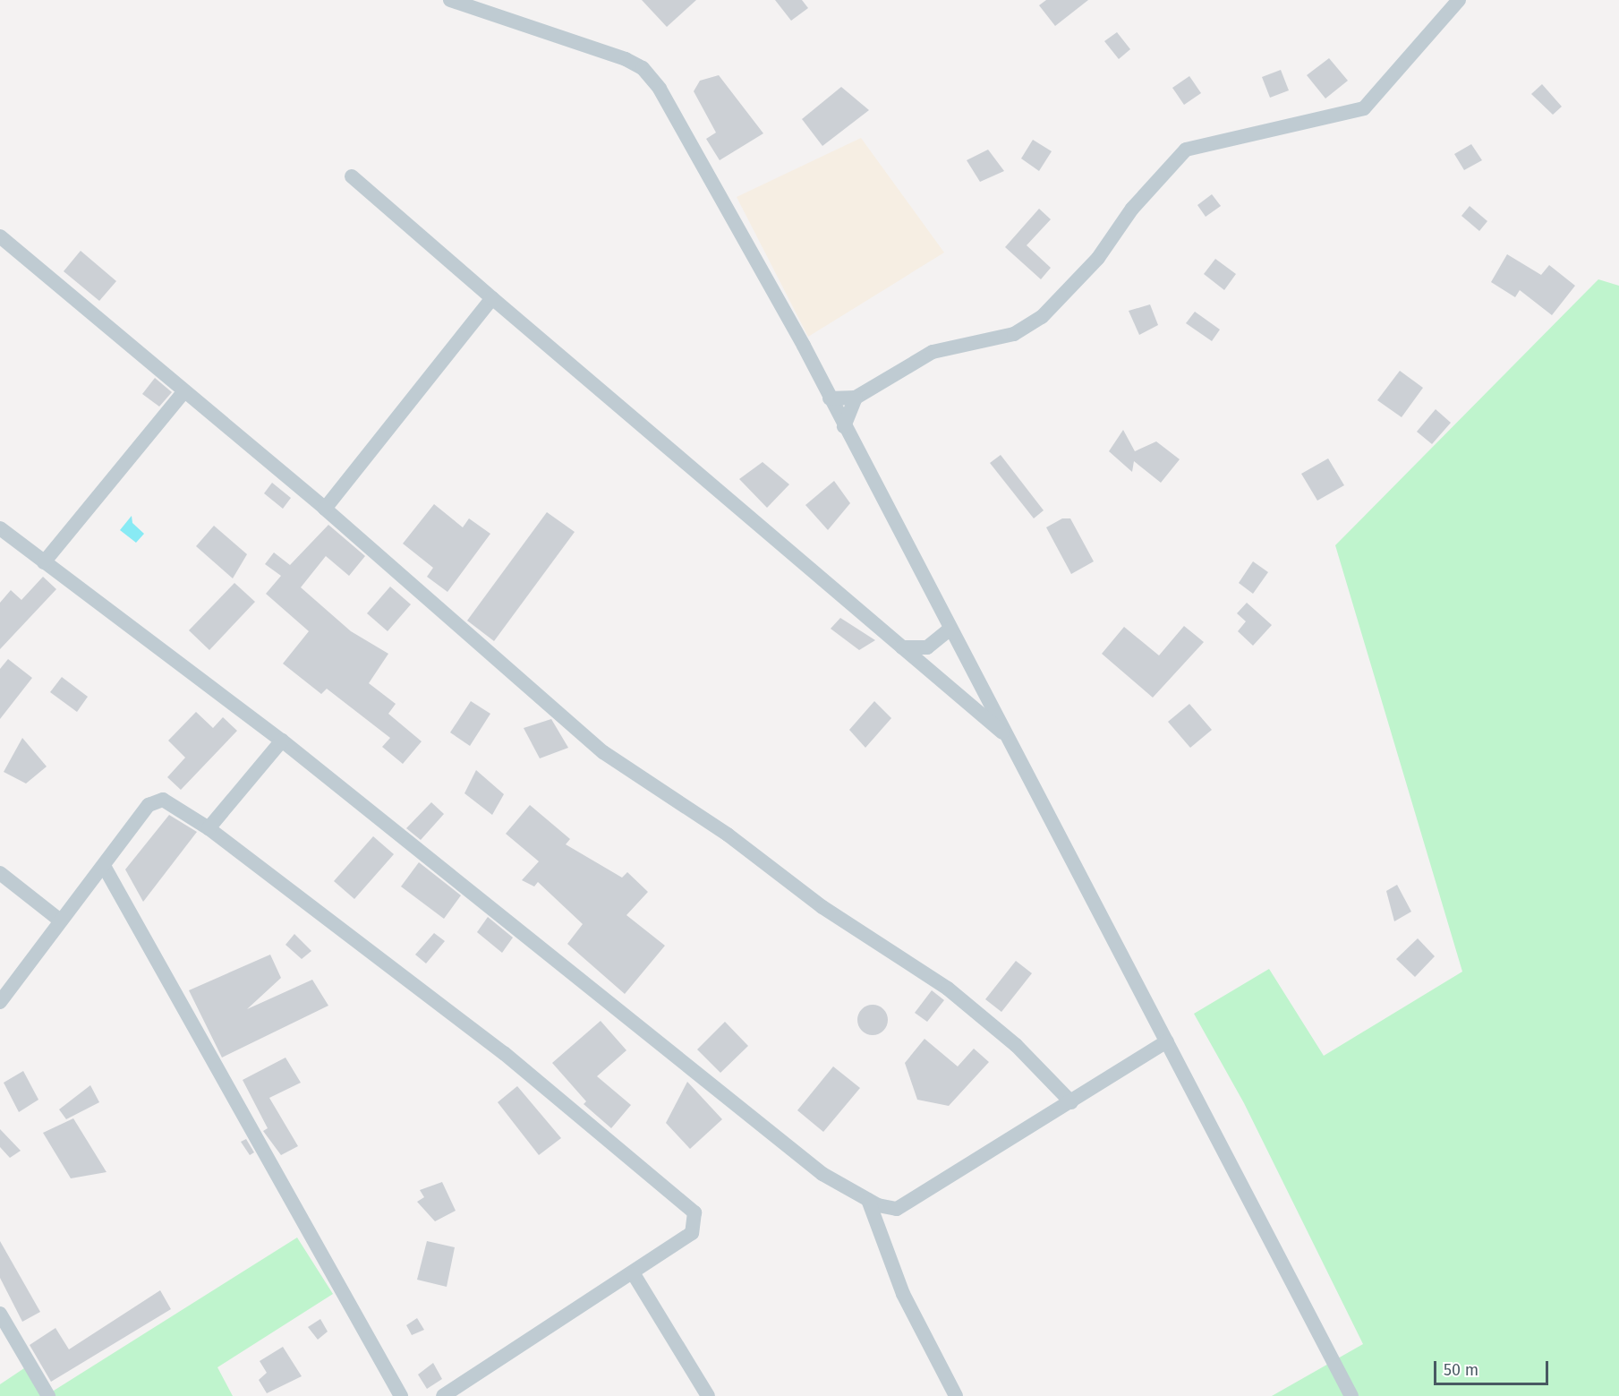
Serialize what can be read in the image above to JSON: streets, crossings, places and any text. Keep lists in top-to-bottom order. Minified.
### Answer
{"scale_bar":"50 m"}
